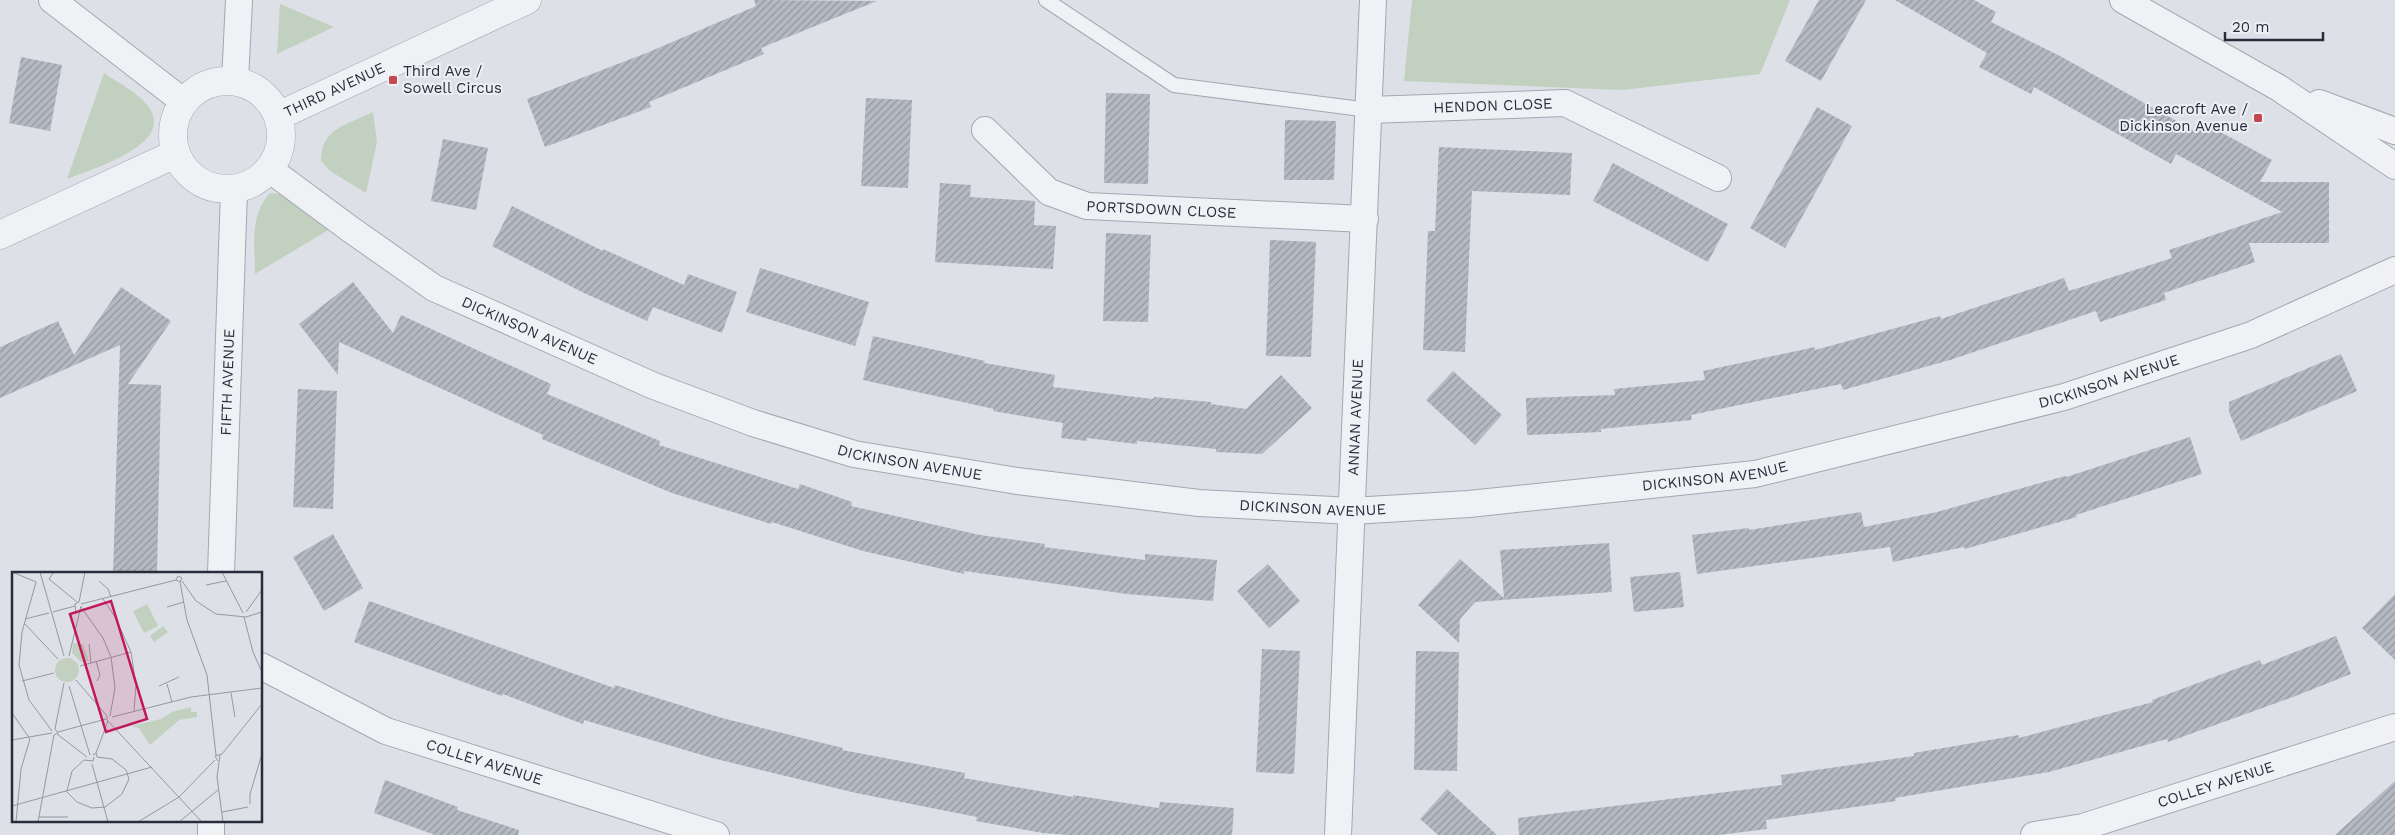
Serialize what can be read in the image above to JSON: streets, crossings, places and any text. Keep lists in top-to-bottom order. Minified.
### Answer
{"streets":{"street":["THIRD AVENUE","HENDON CLOSE","PORTSDOWN CLOSE","DICKINSON AVENUE","FIFTH AVENUE","ANNAN AVENUE","COLLEY AVENUE"]},"crossings":[["THIRD AVENUE","DICKINSON AVENUE"],["THIRD AVENUE","FIFTH AVENUE"],["HENDON CLOSE","ANNAN AVENUE"],["PORTSDOWN CLOSE","ANNAN AVENUE"],["DICKINSON AVENUE","FIFTH AVENUE"],["DICKINSON AVENUE","ANNAN AVENUE"]],"places":{"transit":["Third Ave / Sowell Circus","Leacroft Ave / Dickinson Avenue"]},"scale_bar":"20 m"}
